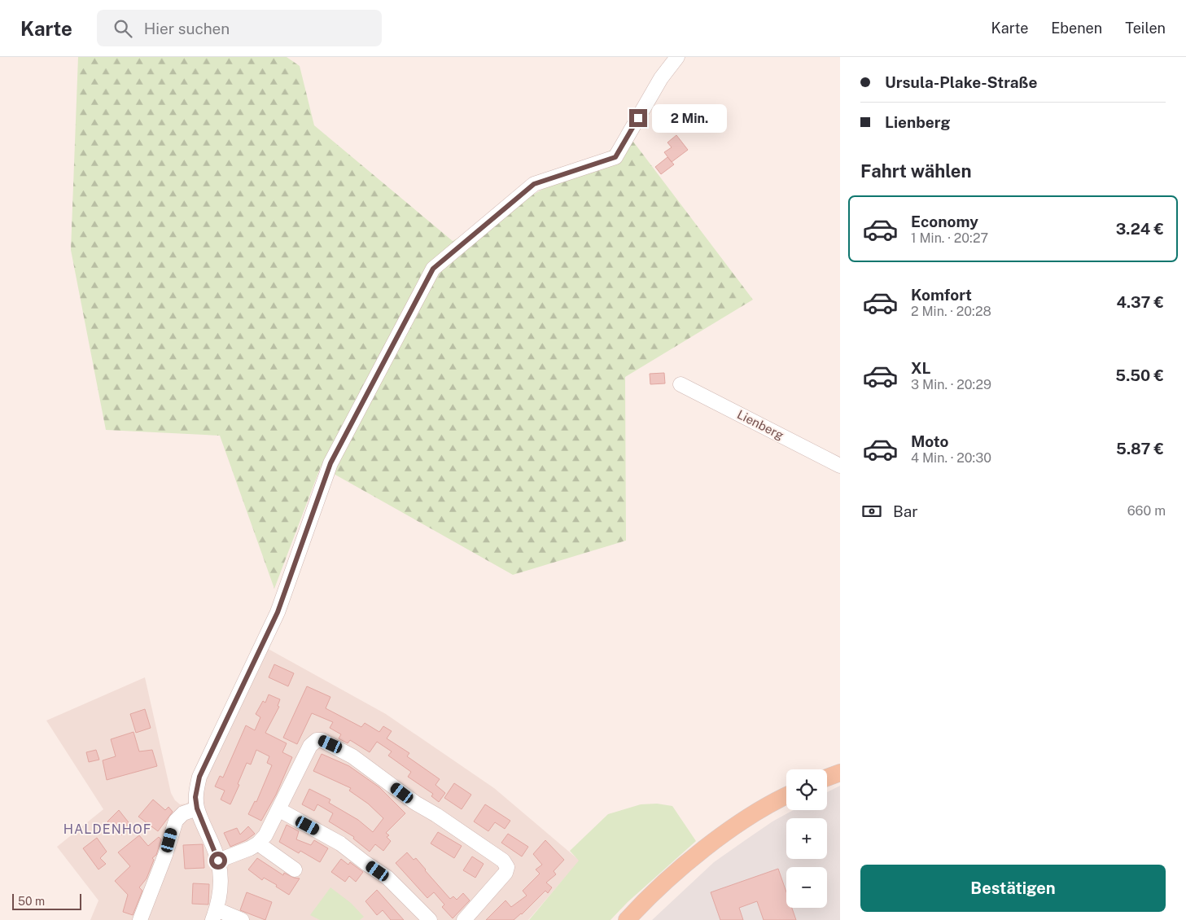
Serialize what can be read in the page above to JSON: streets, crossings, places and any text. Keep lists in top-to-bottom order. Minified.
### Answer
{"streets":{"street":["Lienberg"]},"districts":["HALDENHOF"],"scale_bar":"50 m","page":{"header":"Karte","search":"Hier suchen","nav":["Karte","Ebenen","Teilen"],"banner":["Ursula-Plake-Straße","Lienberg"],"bubble":"2 Min.","heading":"Fahrt wählen","list":[{"name":"Economy","note":"1 Min. · 20:27","value":"3.24 €"},{"name":"Komfort","note":"2 Min. · 20:28","value":"4.37 €"},{"name":"XL","note":"3 Min. · 20:29","value":"5.50 €"},{"name":"Moto","note":"4 Min. · 20:30","value":"5.87 €"}],"pay":["Bar","660 m"],"map_buttons":["+","−"],"buttons":"Bestätigen","scale":"50 m"}}
